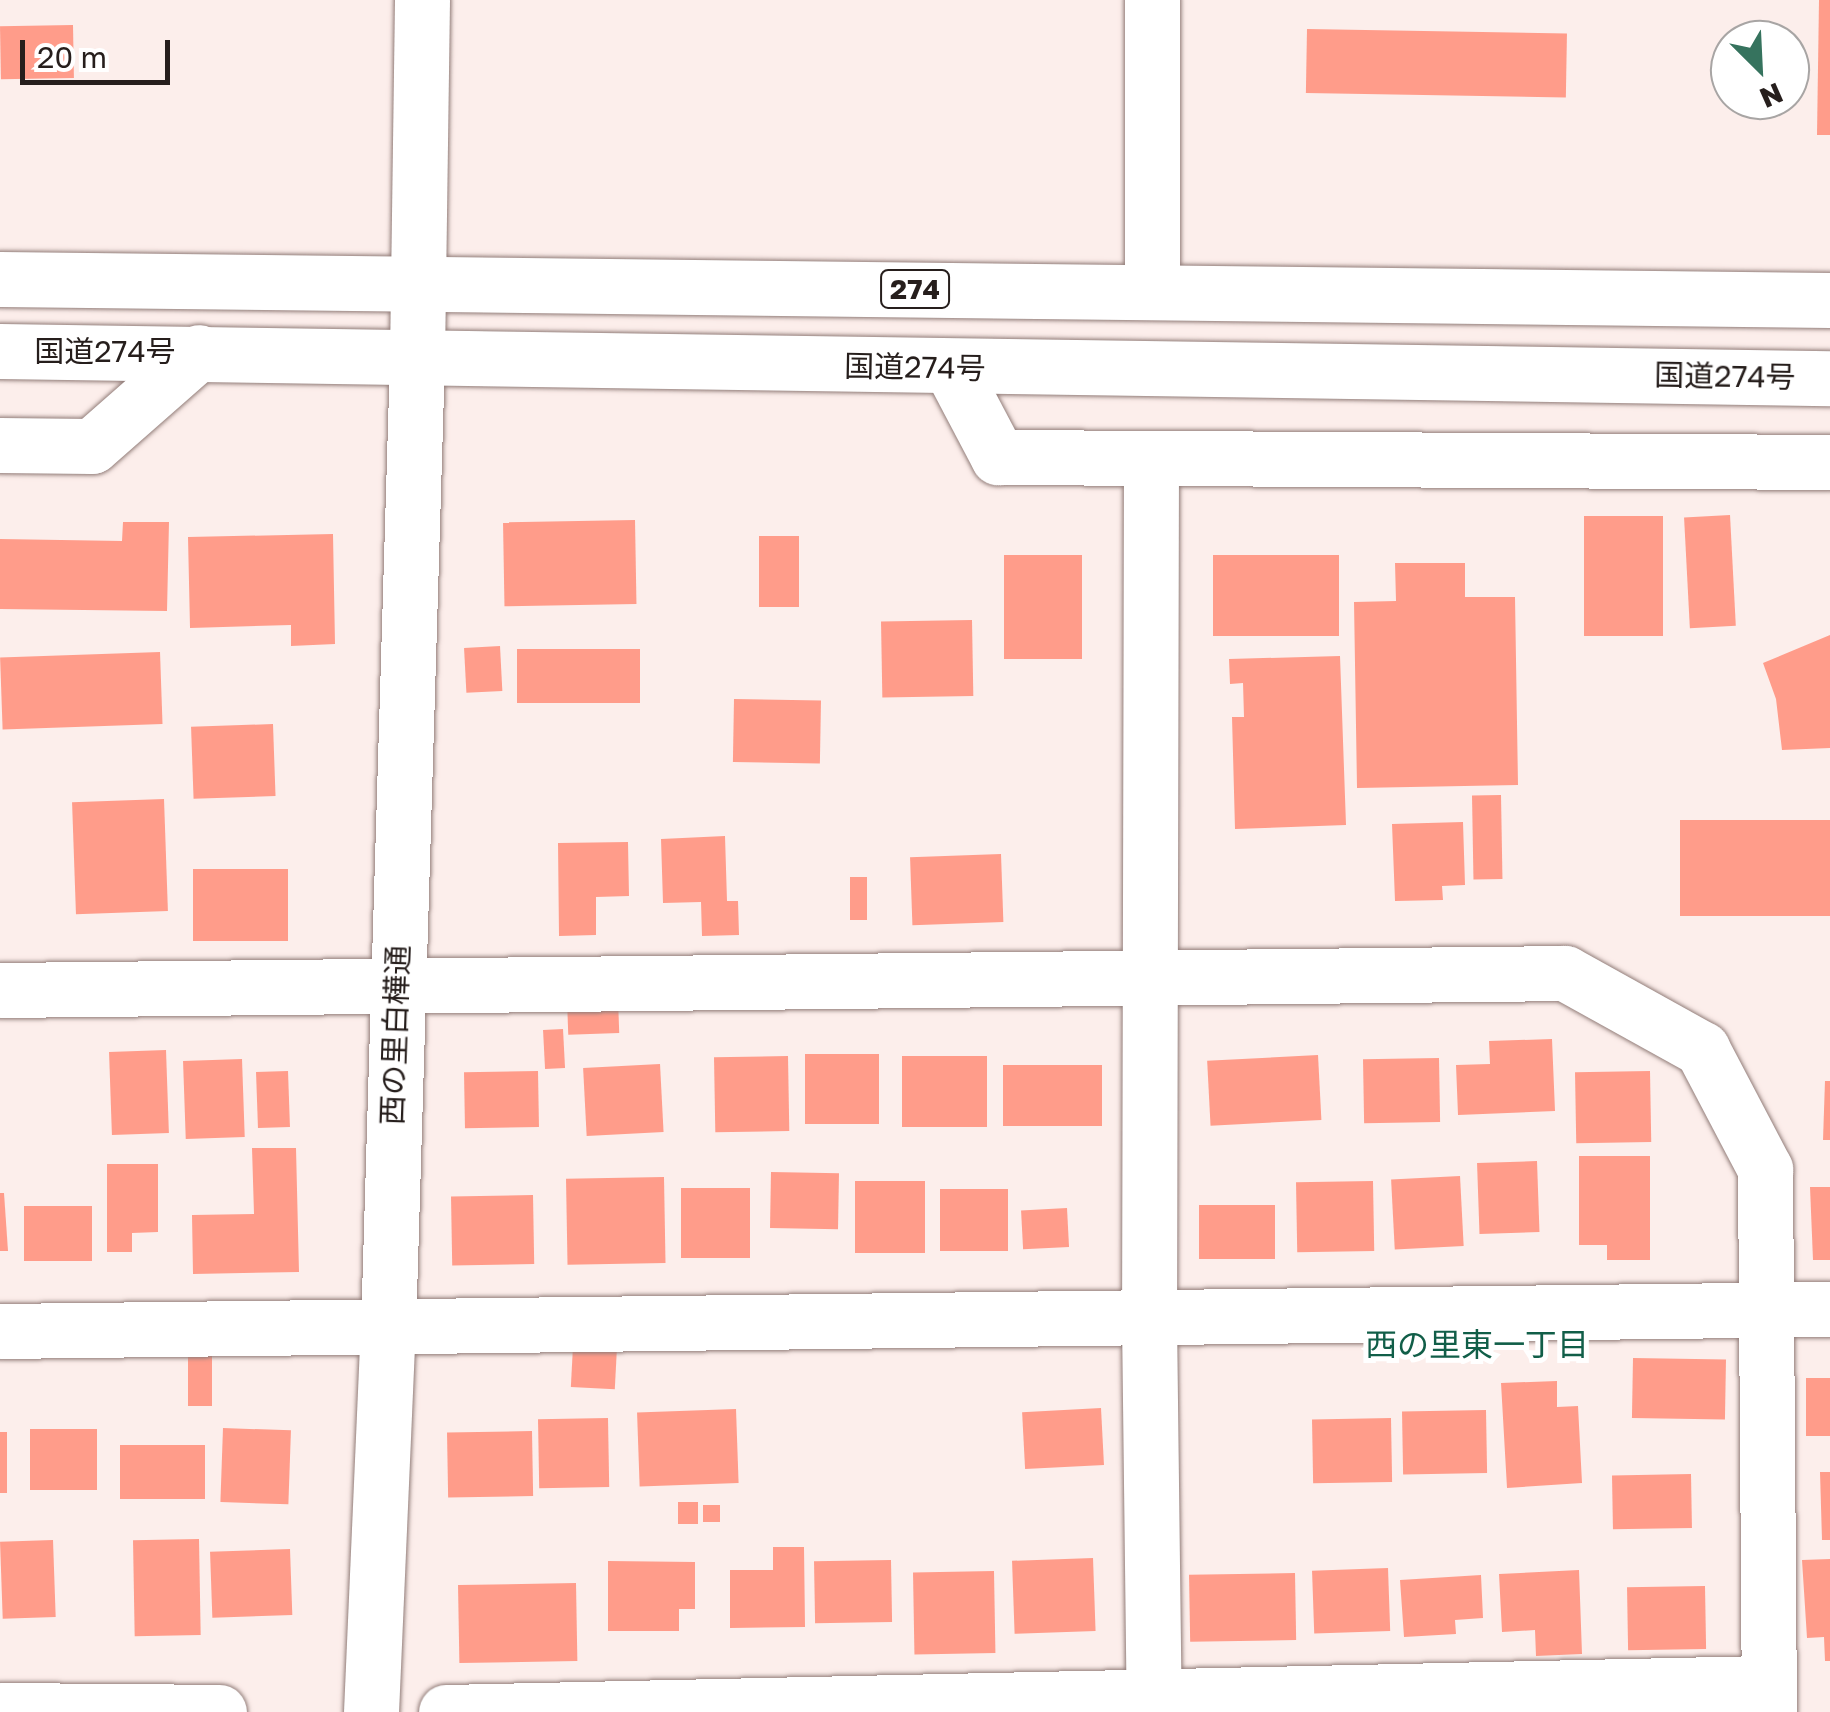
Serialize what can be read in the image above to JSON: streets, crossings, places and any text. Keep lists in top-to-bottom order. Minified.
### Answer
{"streets":{"main road":["274","国道274号","西の里白樺通"]},"crossings":[["274","西の里白樺通"],["国道274号","西の里白樺通"]],"districts":["西の里東一丁目"],"scale_bar":"20 m","north":"bottom right"}
